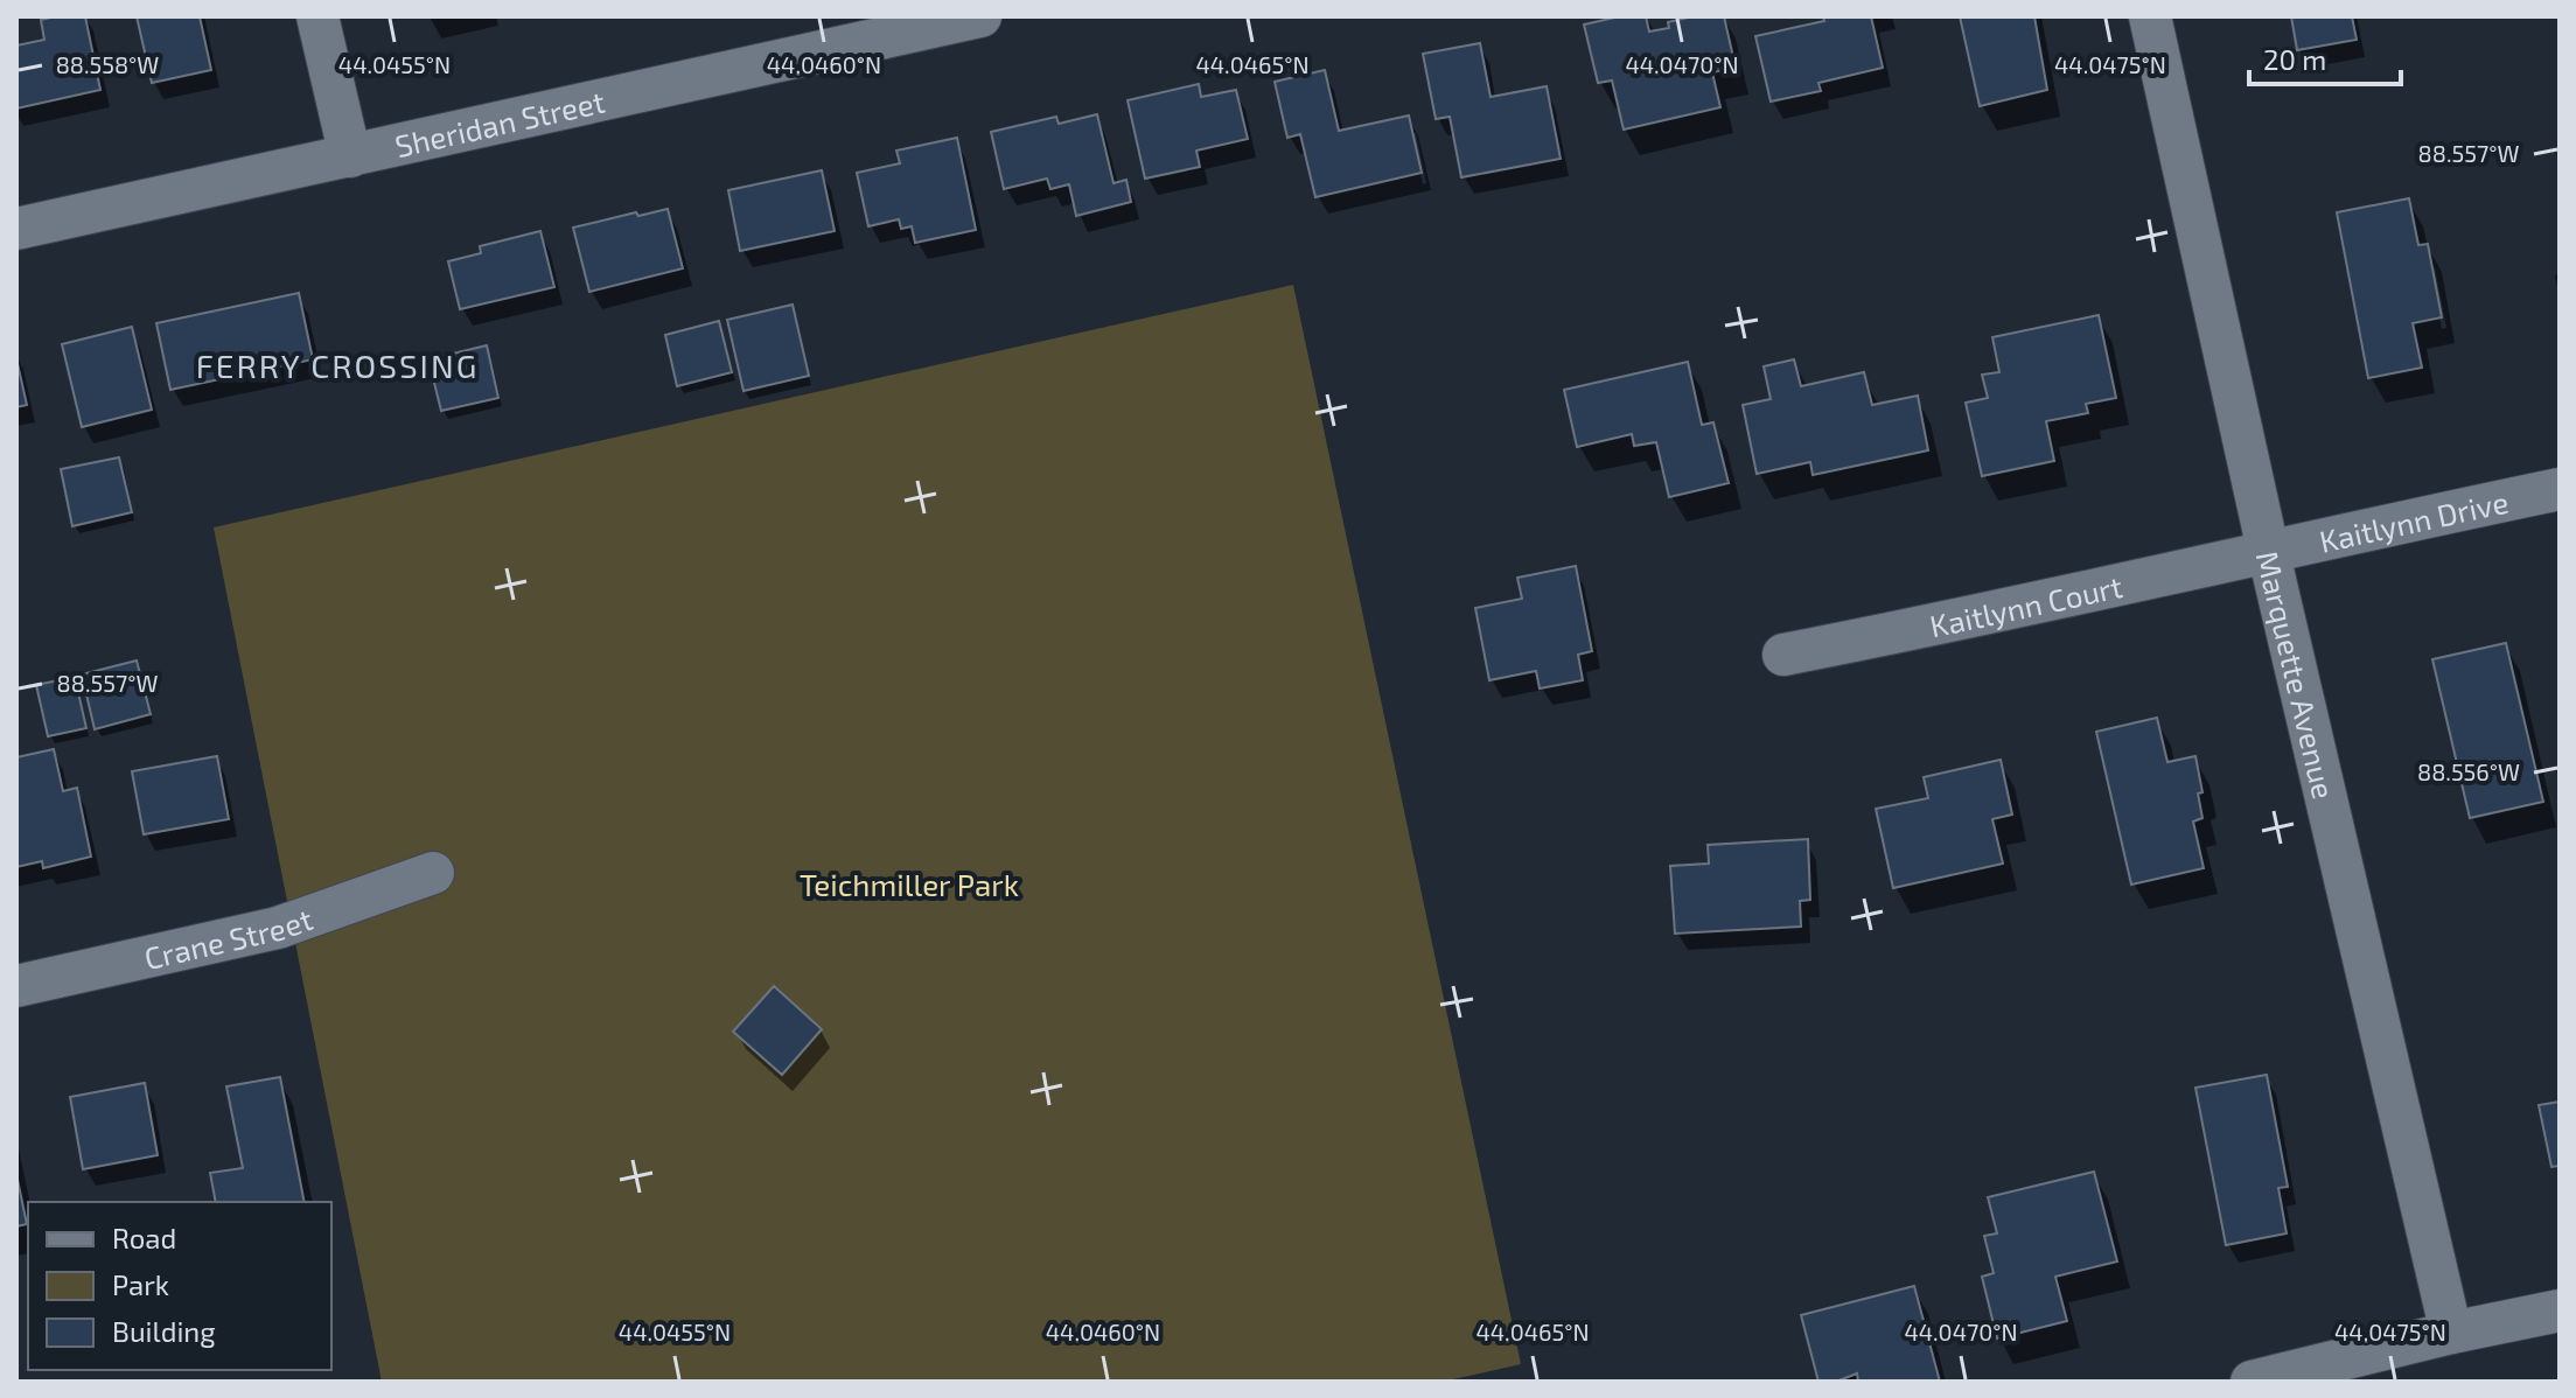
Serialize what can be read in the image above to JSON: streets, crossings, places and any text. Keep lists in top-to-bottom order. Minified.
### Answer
{"streets":{"street":["Sheridan Street","Kaitlynn Drive","Kaitlynn Court","Marquette Avenue","Crane Street"]},"crossings":[["Kaitlynn Drive","Kaitlynn Court"],["Kaitlynn Drive","Marquette Avenue"],["Kaitlynn Court","Marquette Avenue"]],"districts":["FERRY CROSSING"],"parks":["Teichmiller Park"],"legend":["Road","Park","Building"],"scale_bar":"20 m","coordinates":["44.0455°N","44.0460°N","44.0465°N","44.0470°N","44.0475°N","88.558°W","88.557°W","88.556°W"]}
